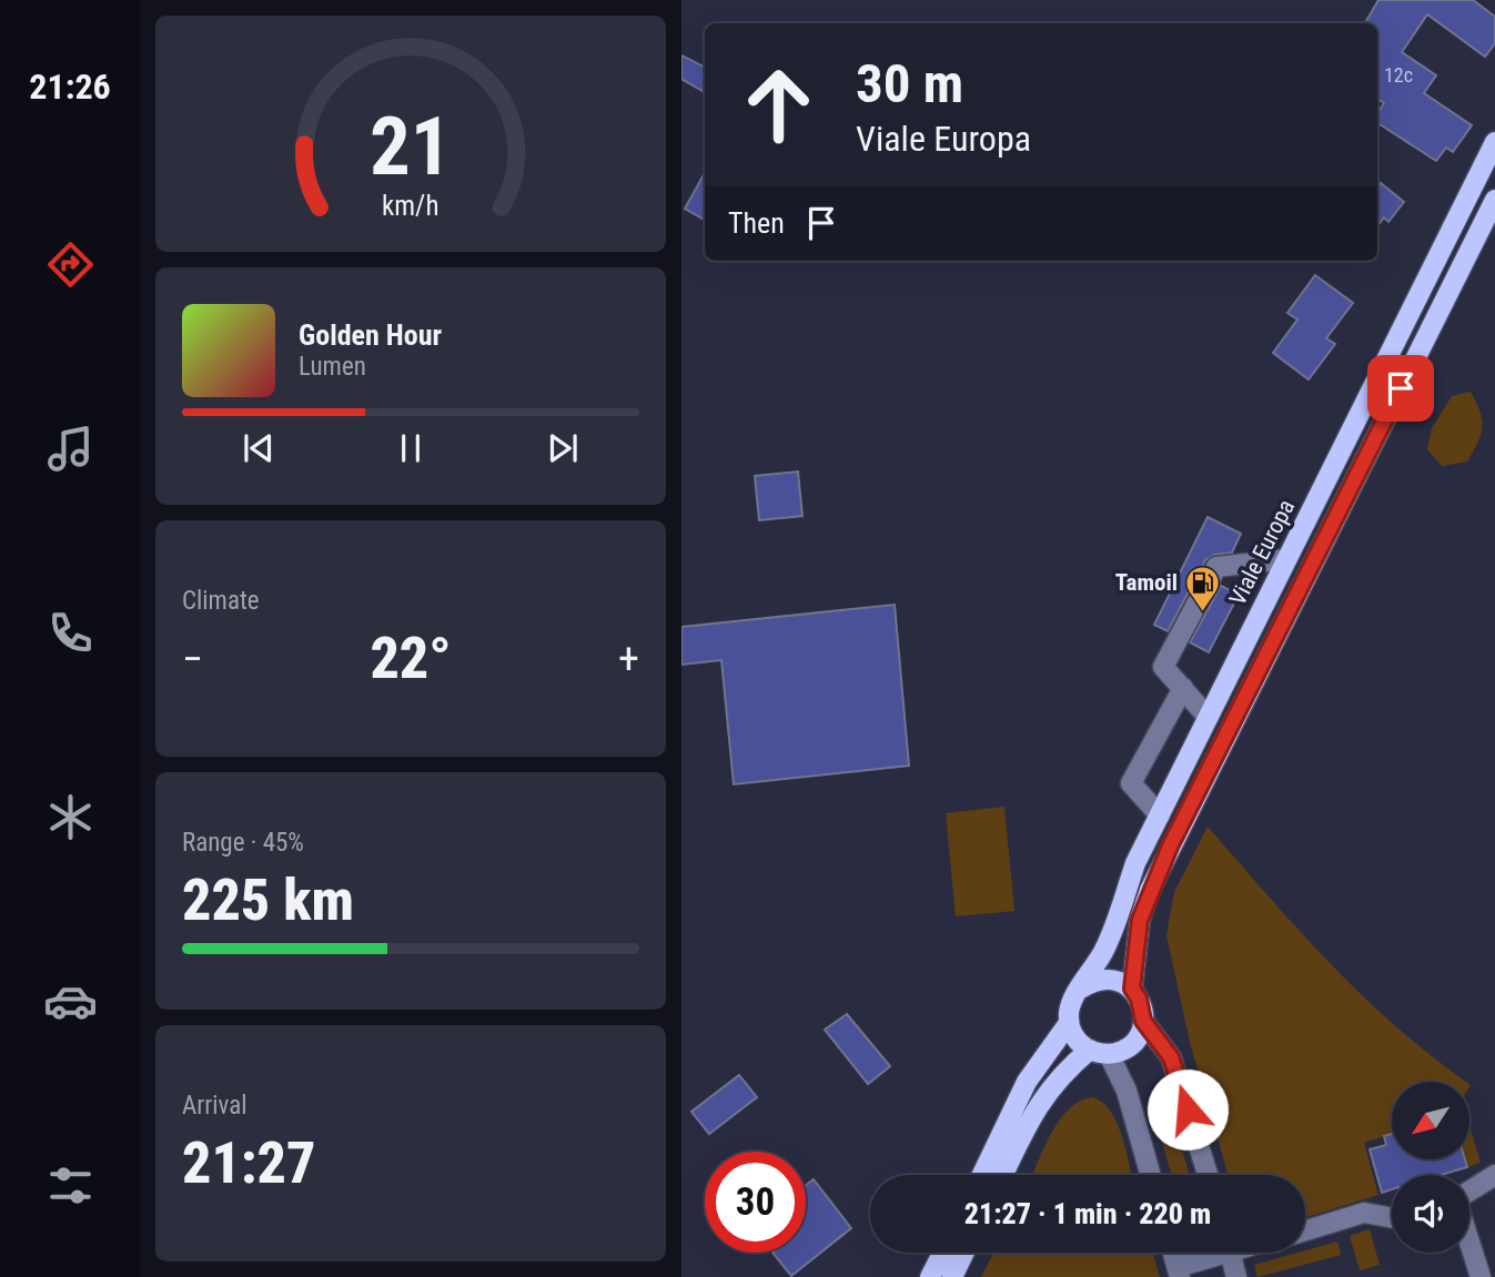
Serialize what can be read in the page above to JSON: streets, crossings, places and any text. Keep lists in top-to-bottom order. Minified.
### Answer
{"streets":{"main road":["Viale Europa"]},"places":{"fuel station":["Tamoil"]},"house_numbers":["12c"],"north":"bottom left","page":{"tabs":"21:26","turn":["30 m","Viale Europa"],"then":"Then","song":["Golden Hour","Lumen"],"tile":["Climate",["Range · 45%","225 km"],["Arrival","21:27"]],"heat":["−","22°","+"],"limit":"30","trip":"21:27 · 1 min · 220 m","gauge":["21","km/h"]}}
